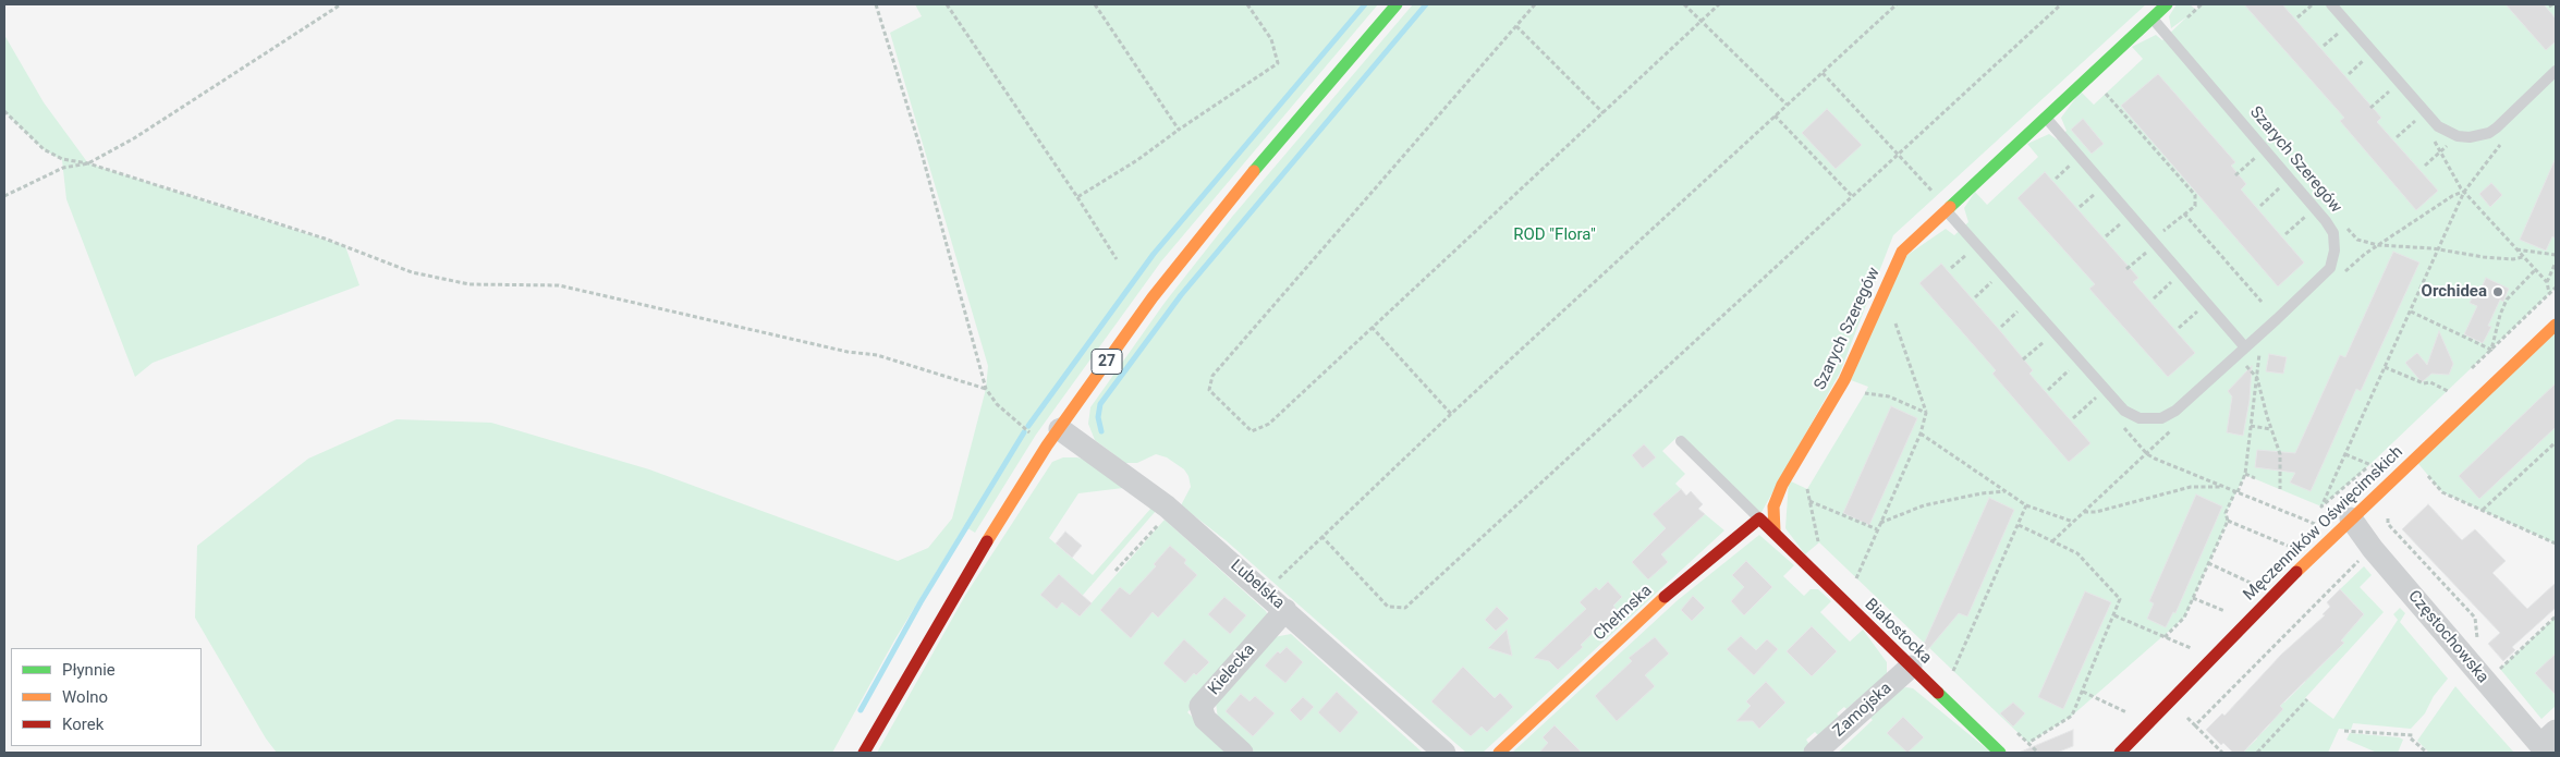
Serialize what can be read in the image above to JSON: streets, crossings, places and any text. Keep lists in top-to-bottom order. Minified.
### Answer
{"streets":{"street":["Szarych Szeregów","27","Męczenników Oświęcimskich","Lubelska","Chełmska","Białostocka","Częstochowska","Kielecka","Zamojska"]},"crossings":[["Szarych Szeregów","Białostocka"],["27","Lubelska"],["Męczenników Oświęcimskich","Częstochowska"],["Lubelska","Kielecka"],["Białostocka","Zamojska"]],"parks":["ROD \"Flora\""],"places":["Orchidea"],"legend":["Płynnie","Wolno","Korek"]}
